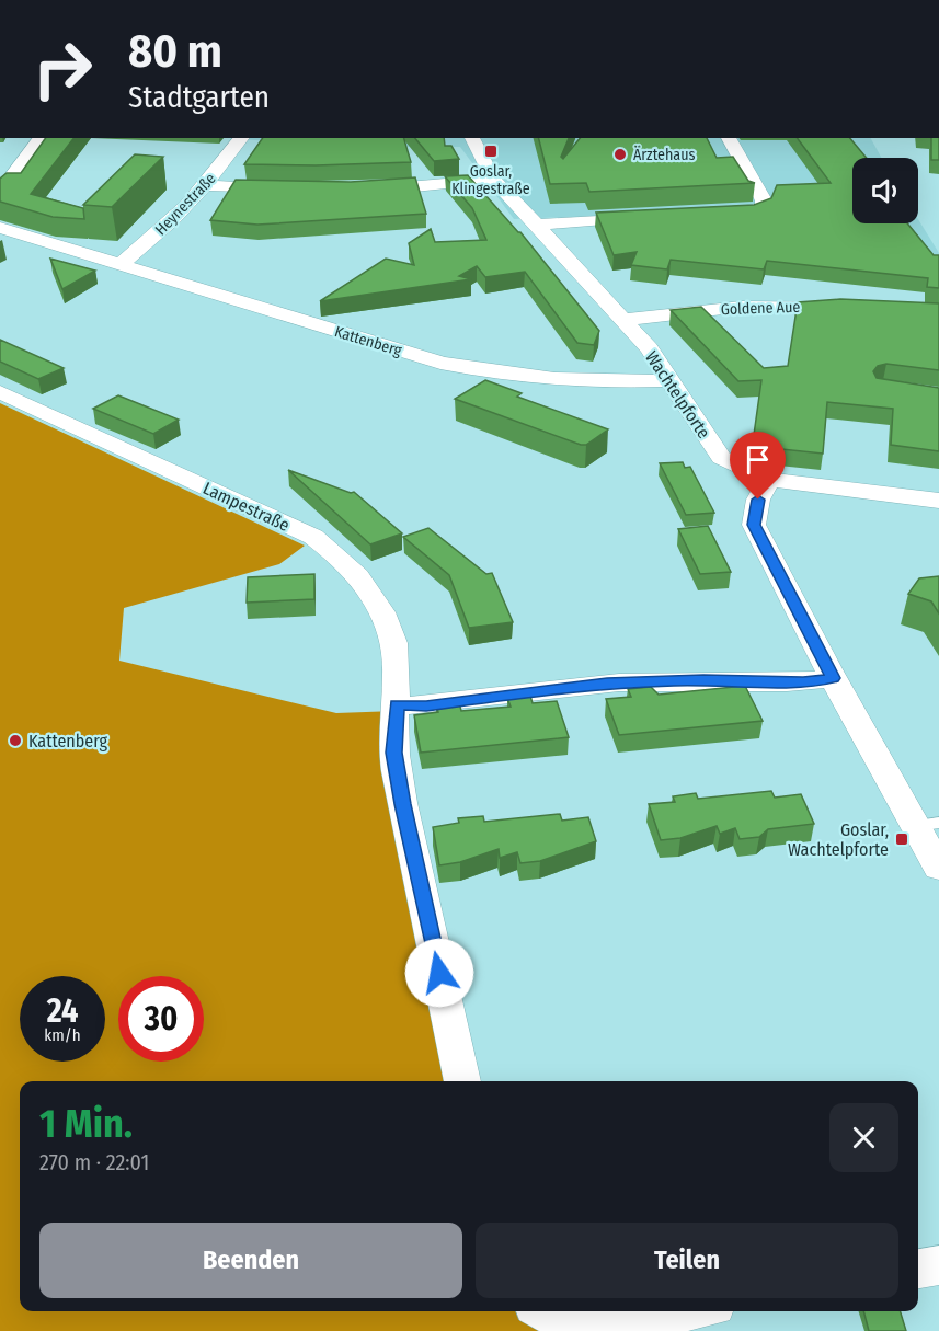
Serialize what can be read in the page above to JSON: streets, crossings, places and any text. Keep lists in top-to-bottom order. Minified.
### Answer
{"streets":{"street":["Heynestraße","Goldene Aue","Kattenberg","Wachtelpforte","Lampestraße"]},"crossings":[["Heynestraße","Kattenberg"],["Goldene Aue","Wachtelpforte"],["Kattenberg","Wachtelpforte"]],"places":{"transit":["Goslar, Klingestraße","Goslar, Wachtelpforte"],"other":["Ärztehaus","Kattenberg"]},"page":{"turn":["80 m","Stadtgarten"],"speed":"24 km/h","limit":"30","heading":["1 Min.","270 m · 22:01"],"buttons":["Beenden","Teilen"]}}
